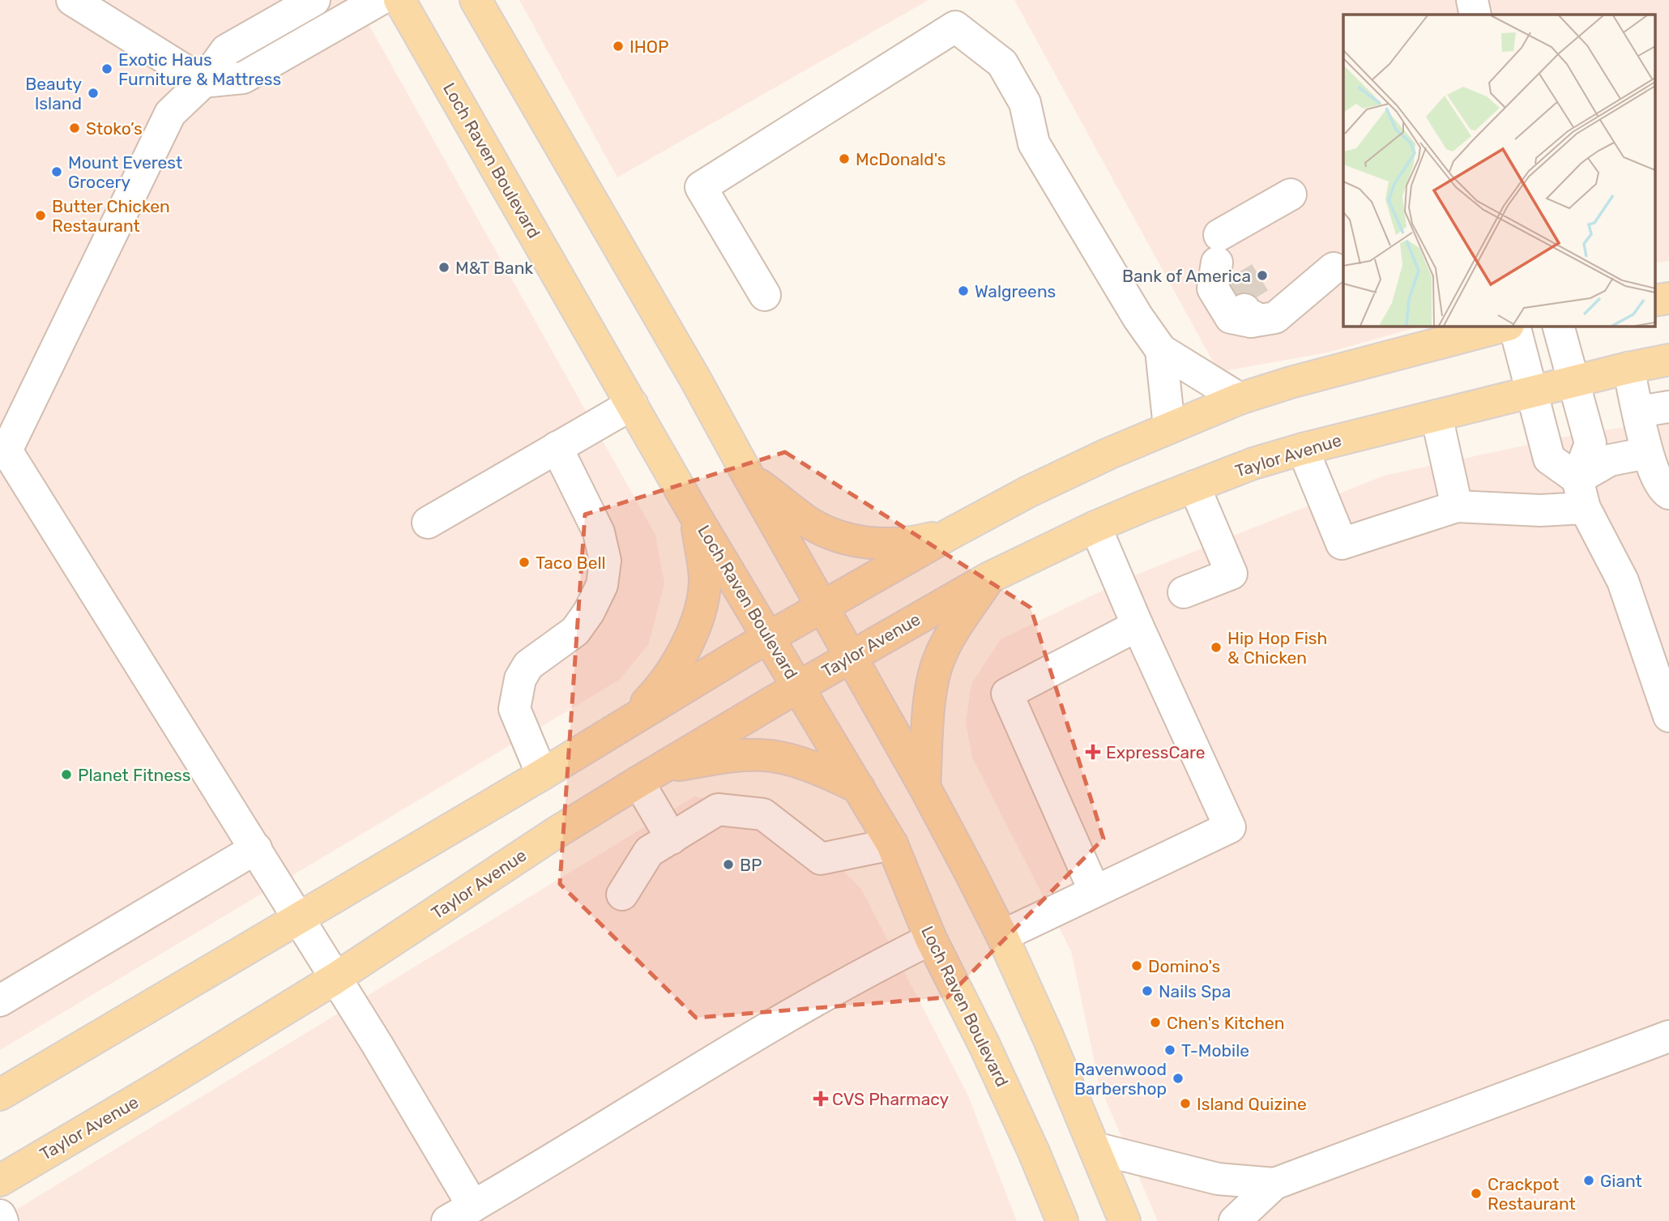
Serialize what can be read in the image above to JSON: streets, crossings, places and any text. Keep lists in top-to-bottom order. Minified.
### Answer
{"streets":{"main road":["Loch Raven Boulevard","Taylor Avenue"]},"crossings":[["Loch Raven Boulevard","Taylor Avenue"]],"places":{"other":["IHOP","Exotic Haus Furniture & Mattress","Beauty Island","Stoko’s","McDonald's","Mount Everest Grocery","Butter Chicken Restaurant","M&T Bank","Bank of America","Walgreens","Taco Bell","Hip Hop Fish & Chicken","Planet Fitness","BP","Domino's","Nails Spa","Chen's Kitchen","T-Mobile","Ravenwood Barbershop","Island Quizine","Giant","Crackpot Restaurant"],"health":["ExpressCare","CVS Pharmacy"]}}
